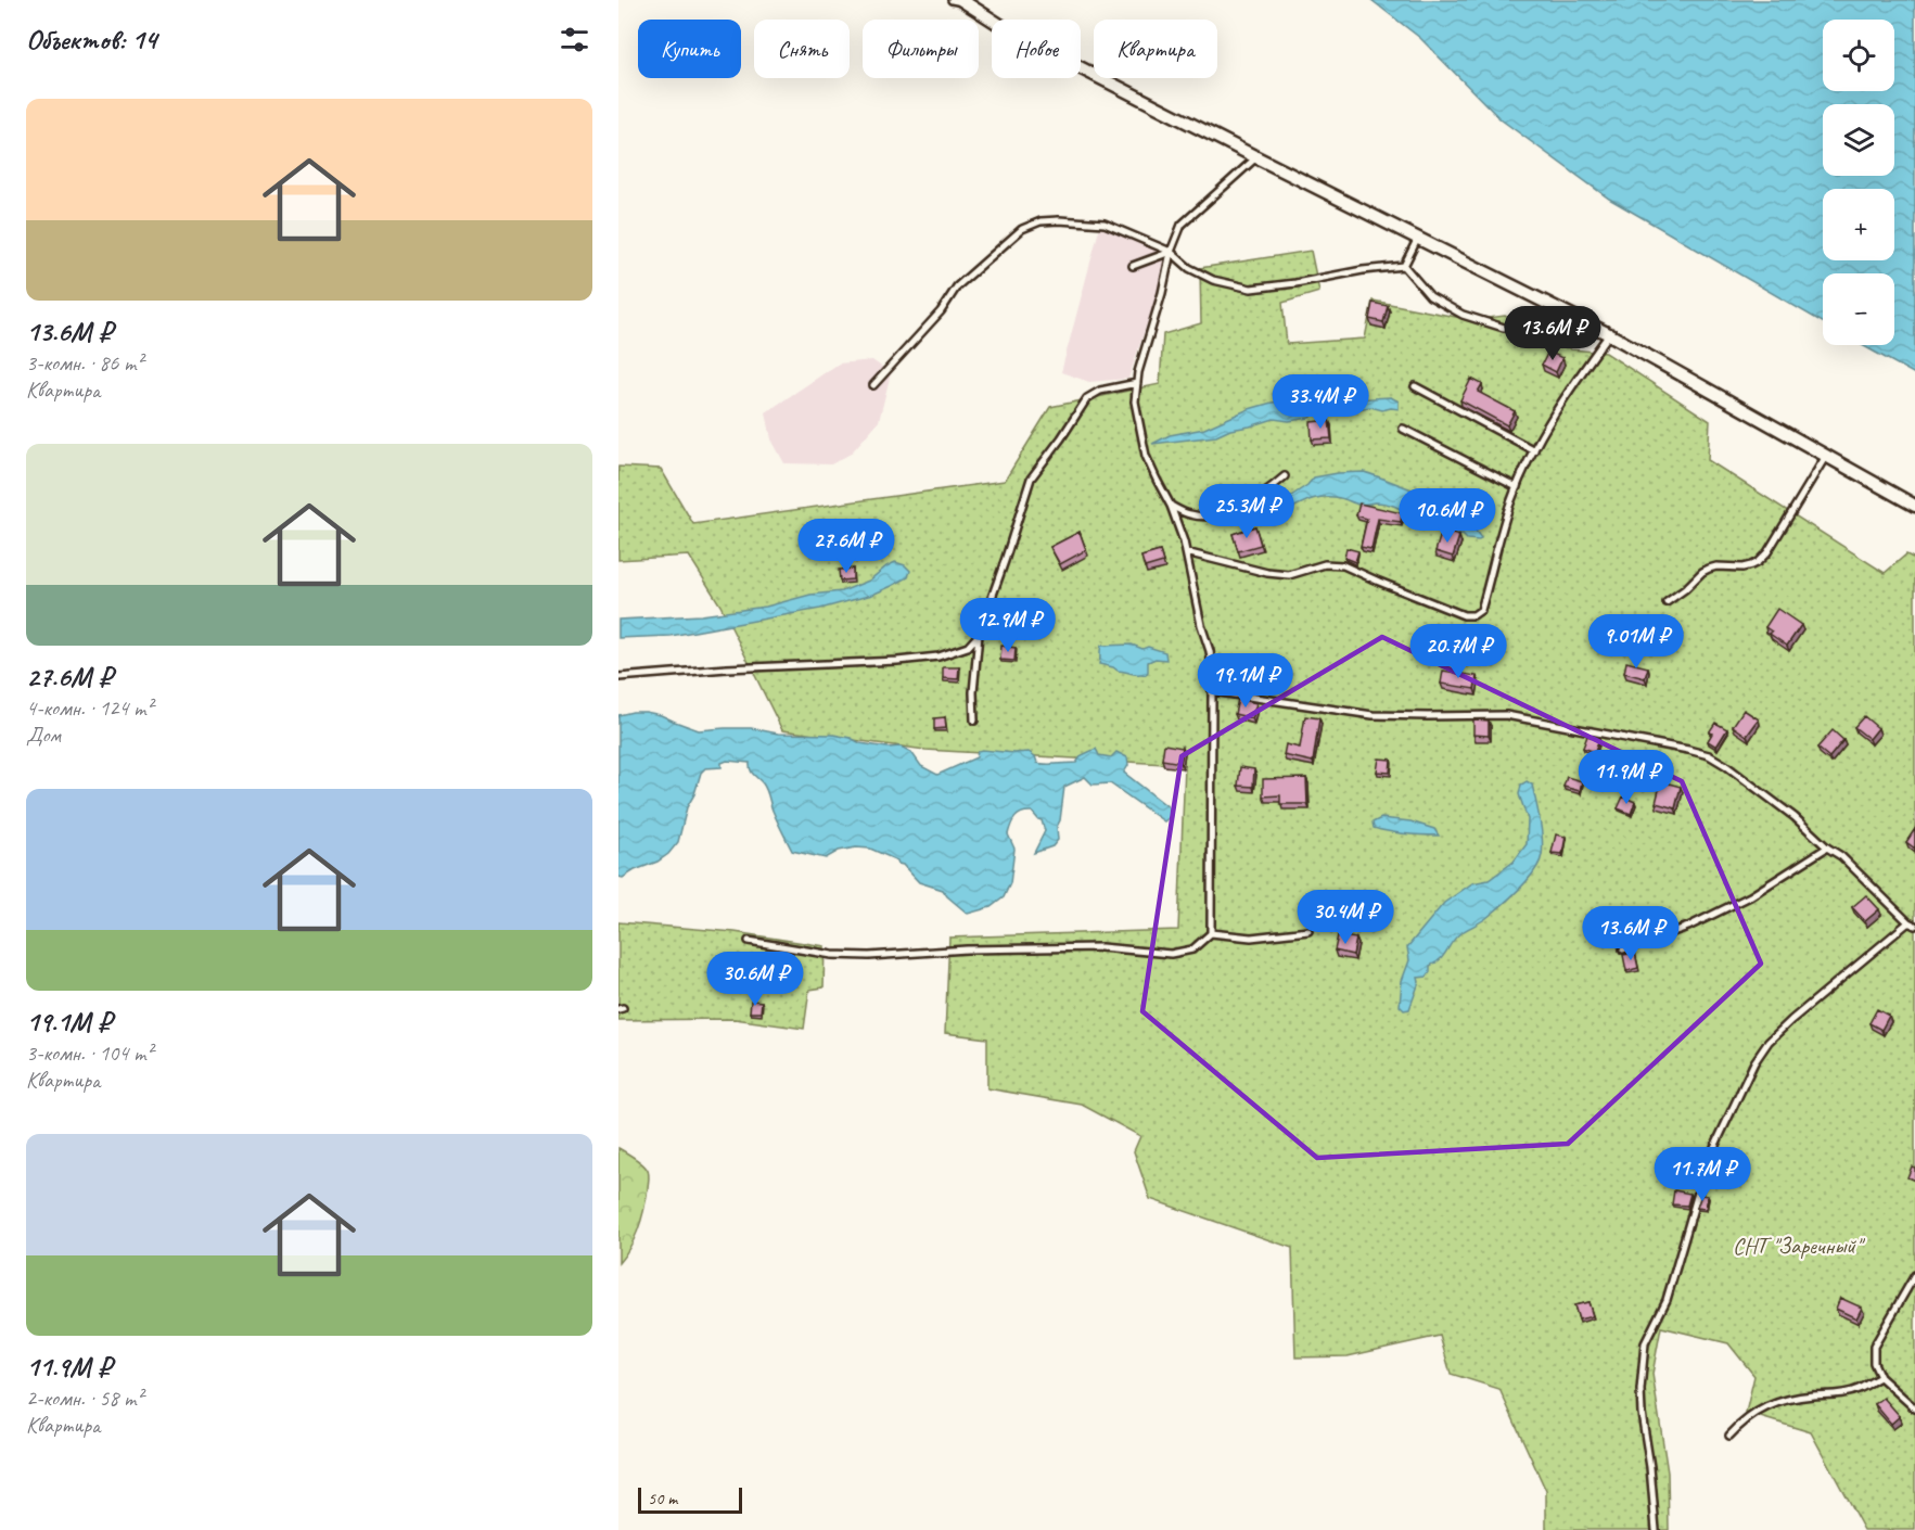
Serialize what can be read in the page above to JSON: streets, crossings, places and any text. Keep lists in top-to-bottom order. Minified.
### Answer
{"parks":["СНТ \"Заречный\""],"scale_bar":"50 m","page":{"heading":"Объектов: 14","map_buttons":["+","−"],"chip":["Купить","Снять","Фильтры","Новое","Квартира"],"list":[{"name":"13.6M ₽","note":"3-комн. · 86 m² · Квартира"},{"name":"27.6M ₽","note":"4-комн. · 124 m² · Дом"},{"name":"19.1M ₽","note":"3-комн. · 104 m² · Квартира"},{"name":"11.9M ₽","note":"2-комн. · 58 m² · Квартира"}],"price":["13.6M ₽","33.4M ₽","25.3M ₽","10.6M ₽","27.6M ₽","12.9M ₽","9.01M ₽","20.7M ₽","19.1M ₽","11.9M ₽","30.4M ₽","13.6M ₽","30.6M ₽","11.7M ₽"],"scale":"50 m"}}
